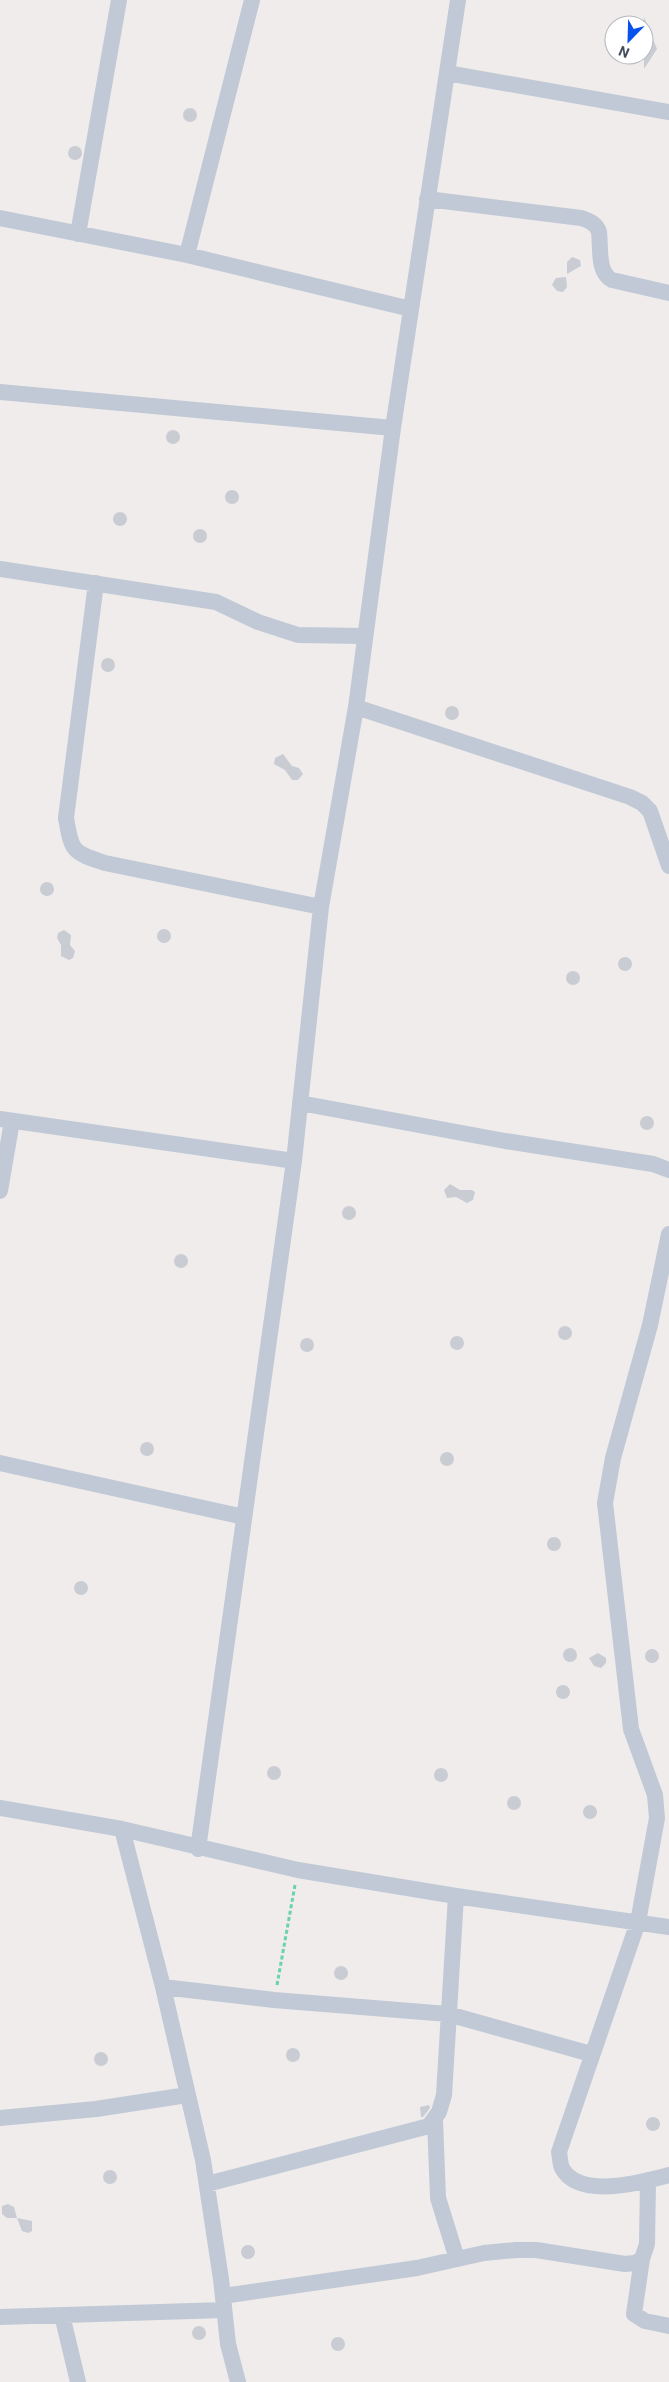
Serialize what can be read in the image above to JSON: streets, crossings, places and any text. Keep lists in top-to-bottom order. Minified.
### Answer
{"north":"bottom left"}
